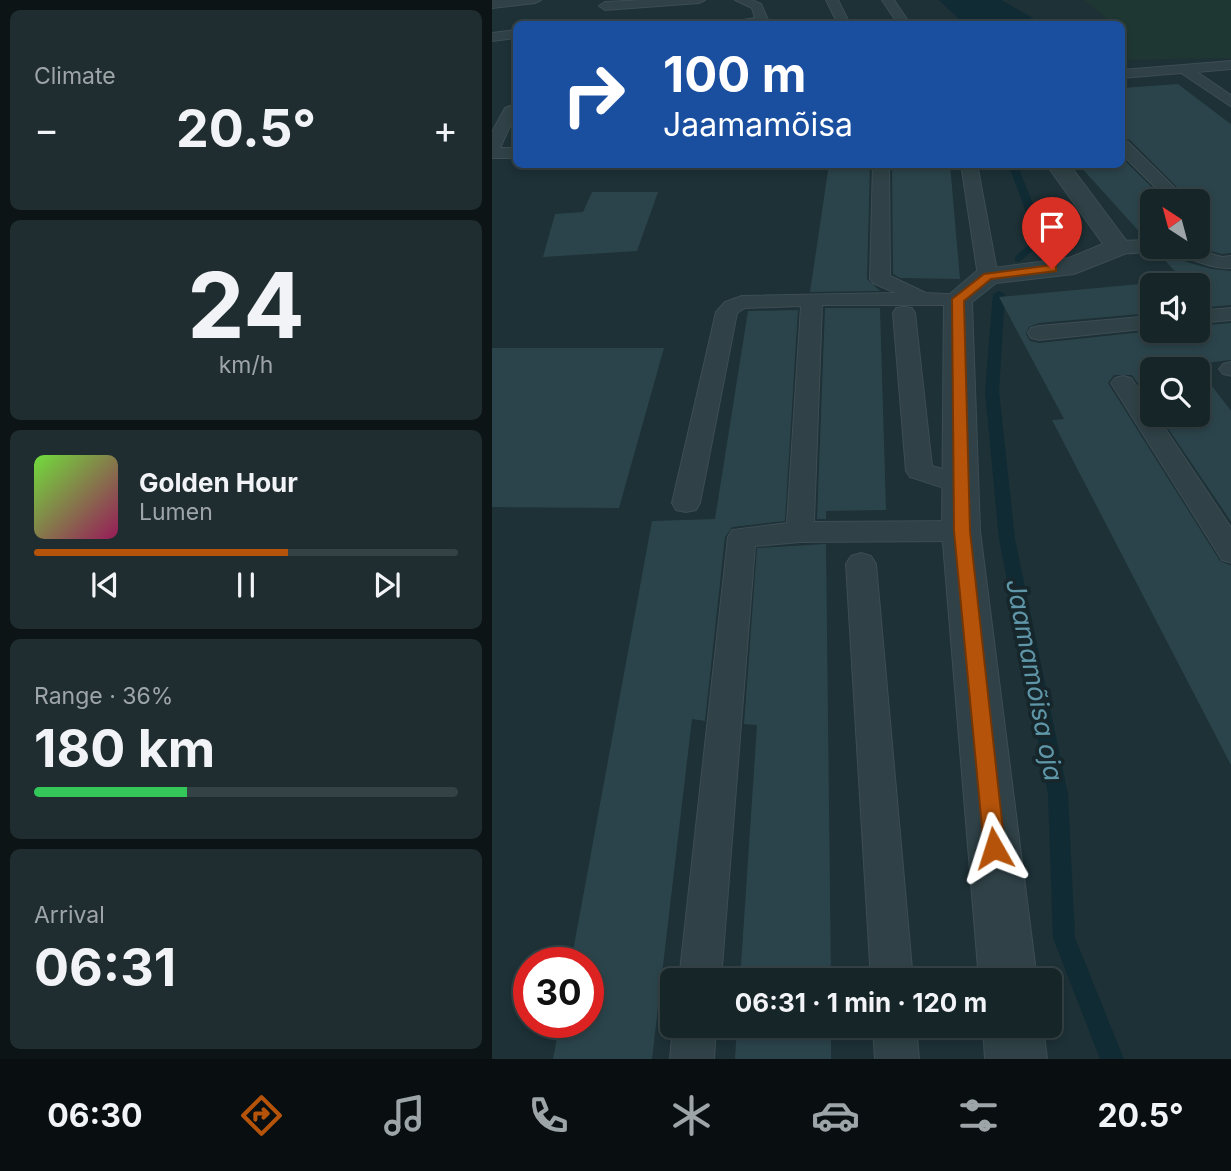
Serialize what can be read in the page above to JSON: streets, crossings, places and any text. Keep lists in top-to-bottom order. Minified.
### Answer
{"water":["Jaamamõisa oja"],"north":"top left","page":{"tile":["Climate",["24","km/h"],["Range · 36%","180 km"],["Arrival","06:31"]],"turn":["100 m","Jaamamõisa"],"heat":["−","20.5°","+"],"song":["Golden Hour","Lumen"],"limit":"30","trip":"06:31 · 1 min · 120 m","tabs":["06:30","20.5°"]}}
